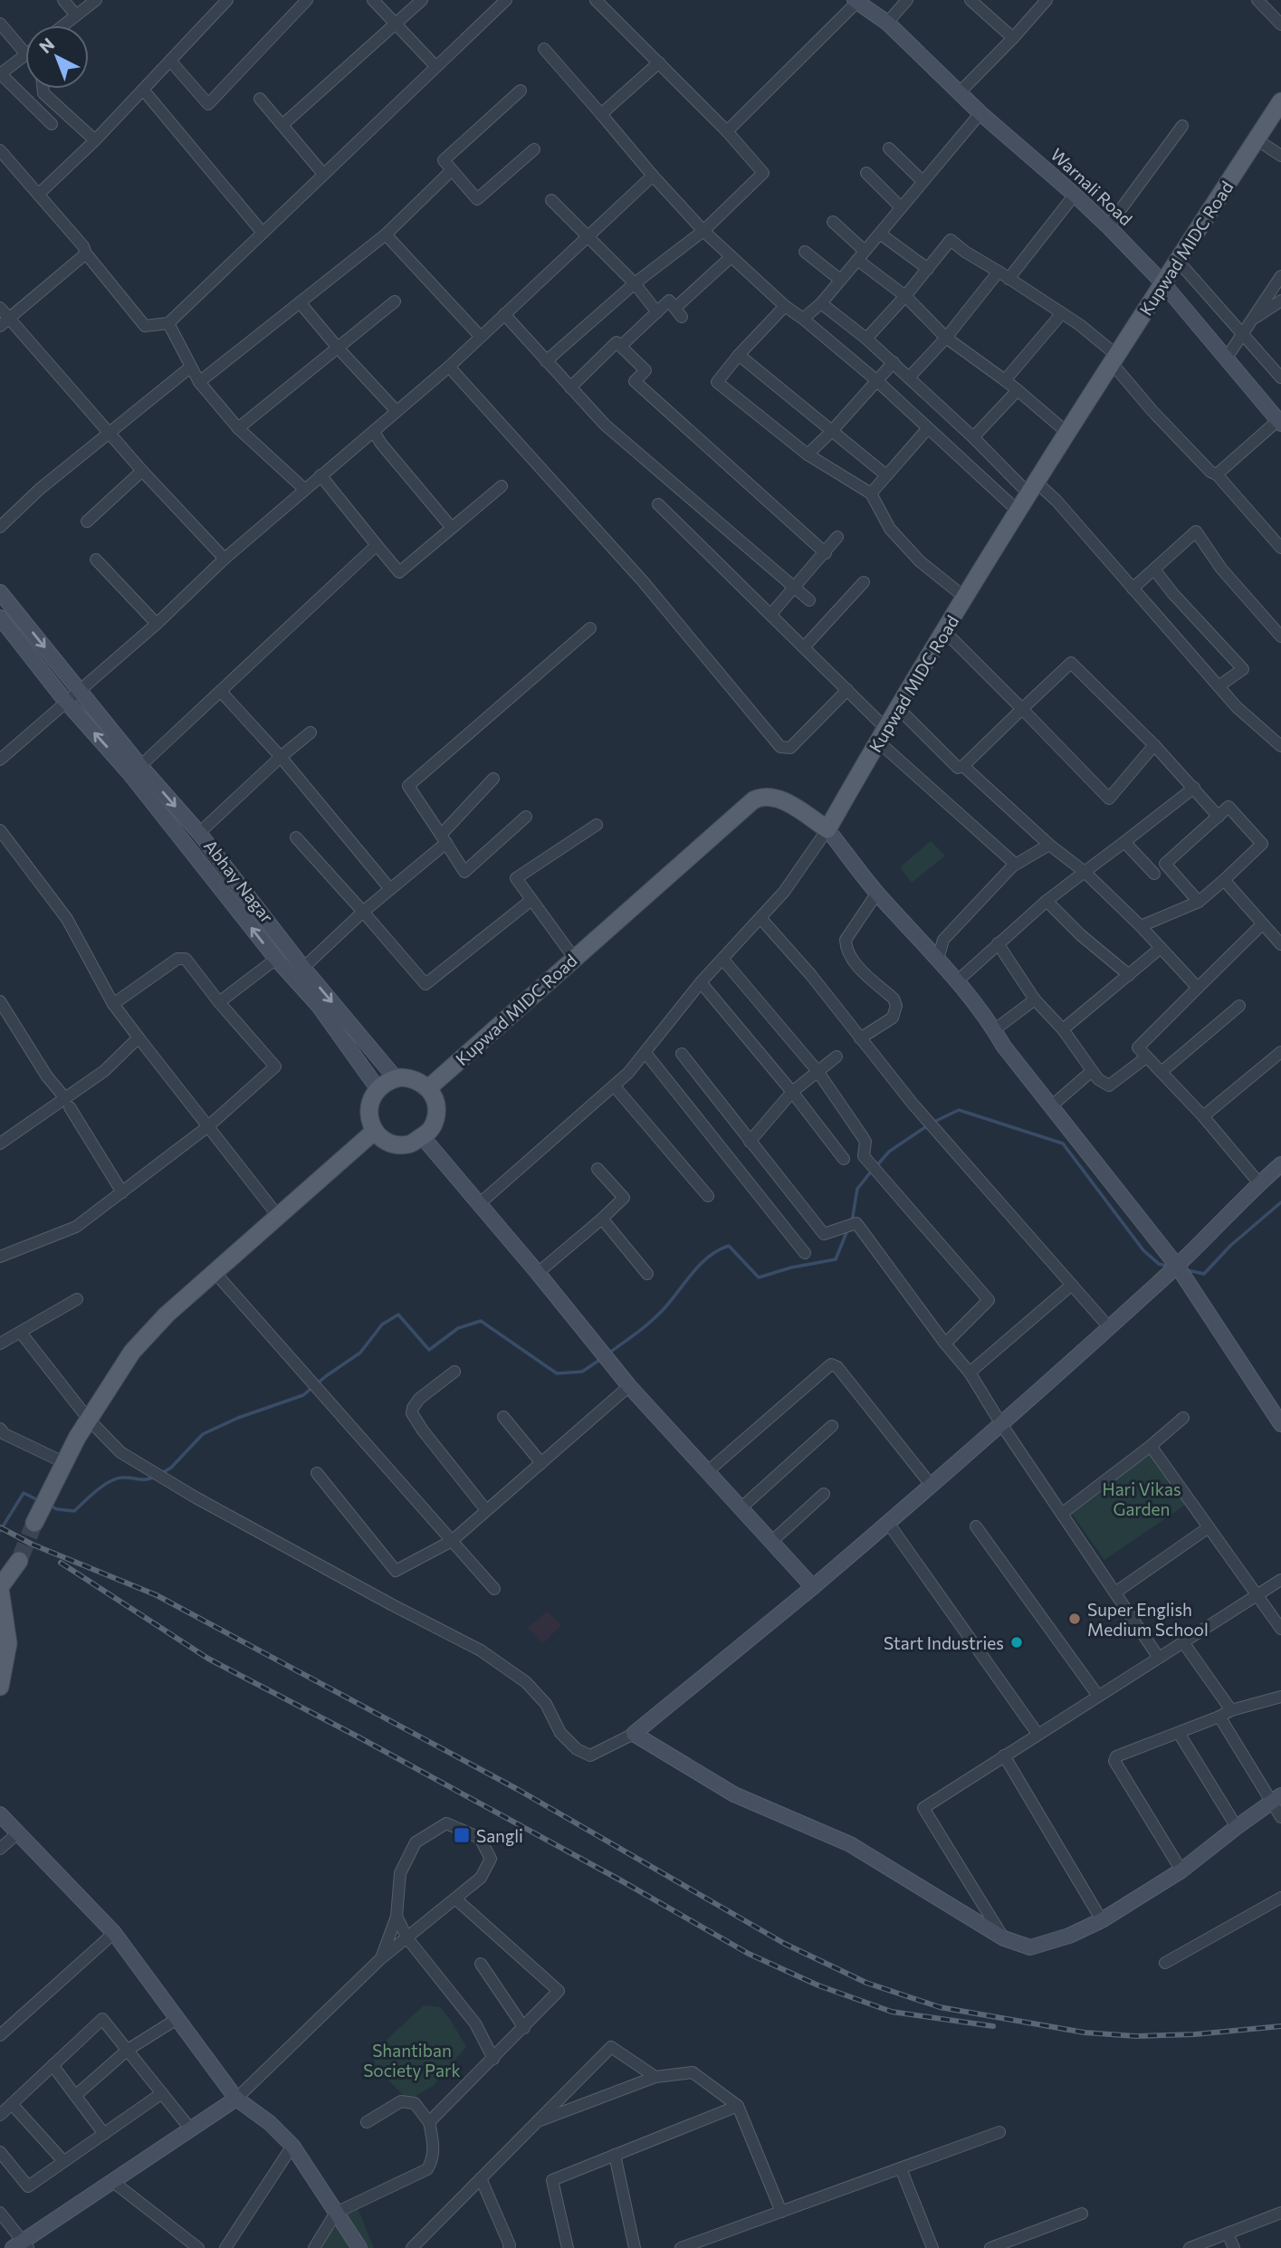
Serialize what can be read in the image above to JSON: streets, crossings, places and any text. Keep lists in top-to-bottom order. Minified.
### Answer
{"streets":{"main road":["Warnali Road","Kupwad MIDC Road","Abhay Nagar"]},"crossings":[["Warnali Road","Kupwad MIDC Road"],["Kupwad MIDC Road","Abhay Nagar"]],"parks":["Hari Vikas Garden","Shantiban Society Park"],"places":{"other":["Super English Medium School","Start Industries"],"transit":["Sangli"]},"north":"top left"}
